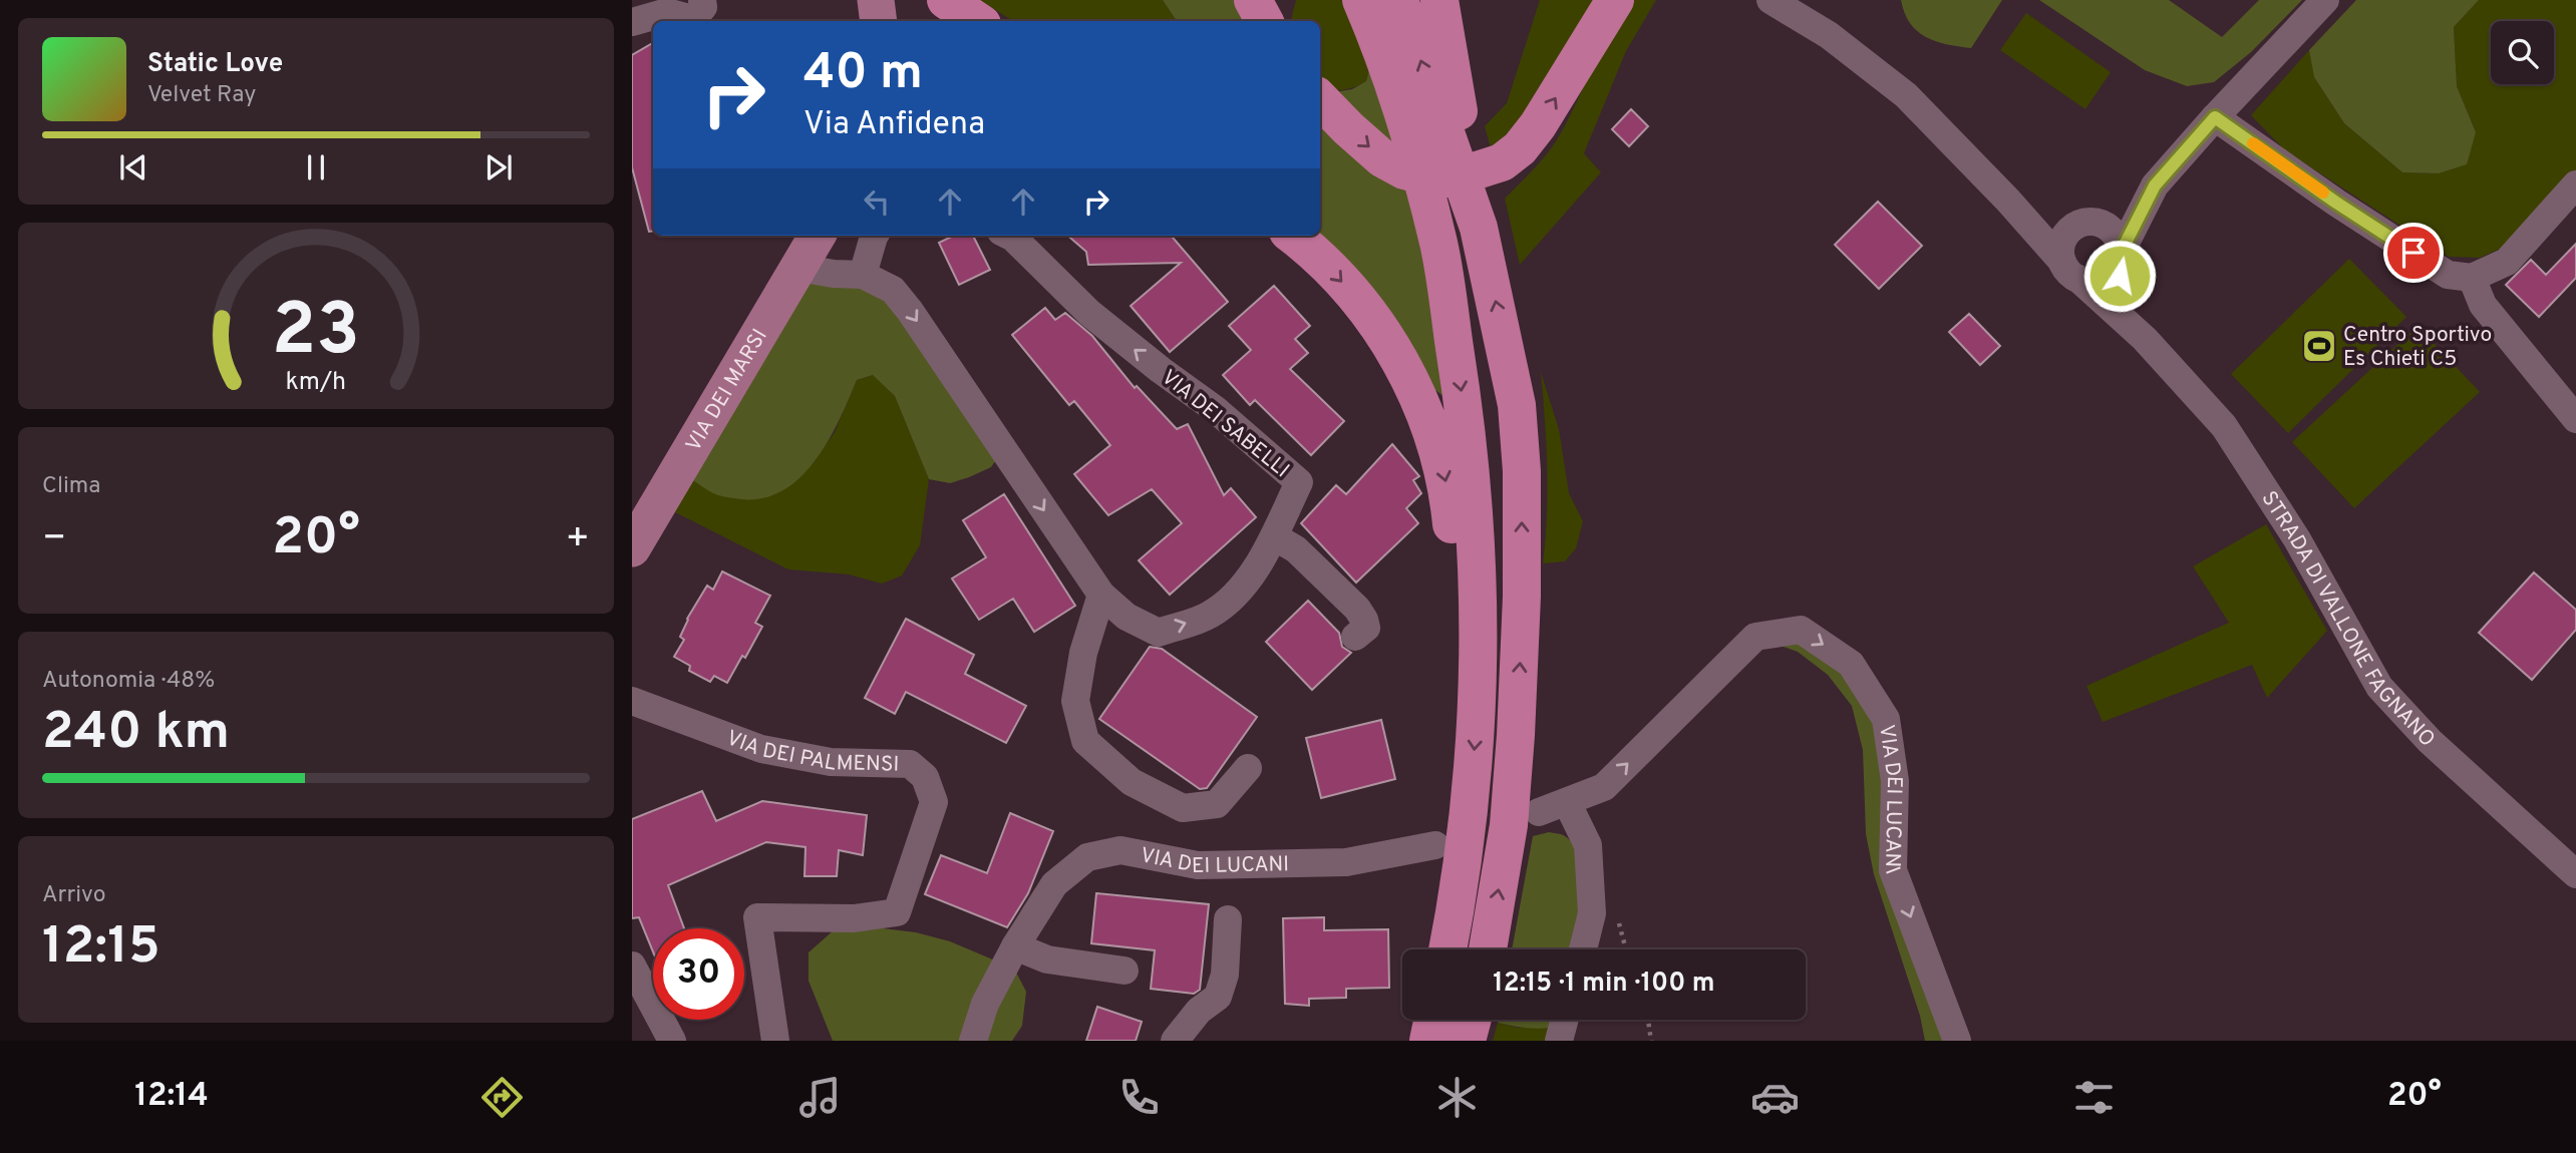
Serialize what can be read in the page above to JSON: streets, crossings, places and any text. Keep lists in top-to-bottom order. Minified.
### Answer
{"streets":{"main road":["VIA DEI MARSI"],"street":["VIA DEI SABELLI","STRADA DI VALLONE FAGNANO","VIA DEI PALMENSI","VIA DEI LUCANI"]},"crossings":[["VIA DEI MARSI","VIA DEI SABELLI"]],"places":{"sports":["Centro Sportivo Es Chieti C5"]},"page":{"turn":["40 m","Via Anfidena"],"song":["Static Love","Velvet Ray"],"tile":["Clima",["Autonomia · 48%","240 km"],["Arrivo","12:15"]],"heat":["−","20°","+"],"limit":"30","trip":"12:15 · 1 min · 100 m","tabs":["12:14","20°"],"gauge":["23","km/h"]}}
